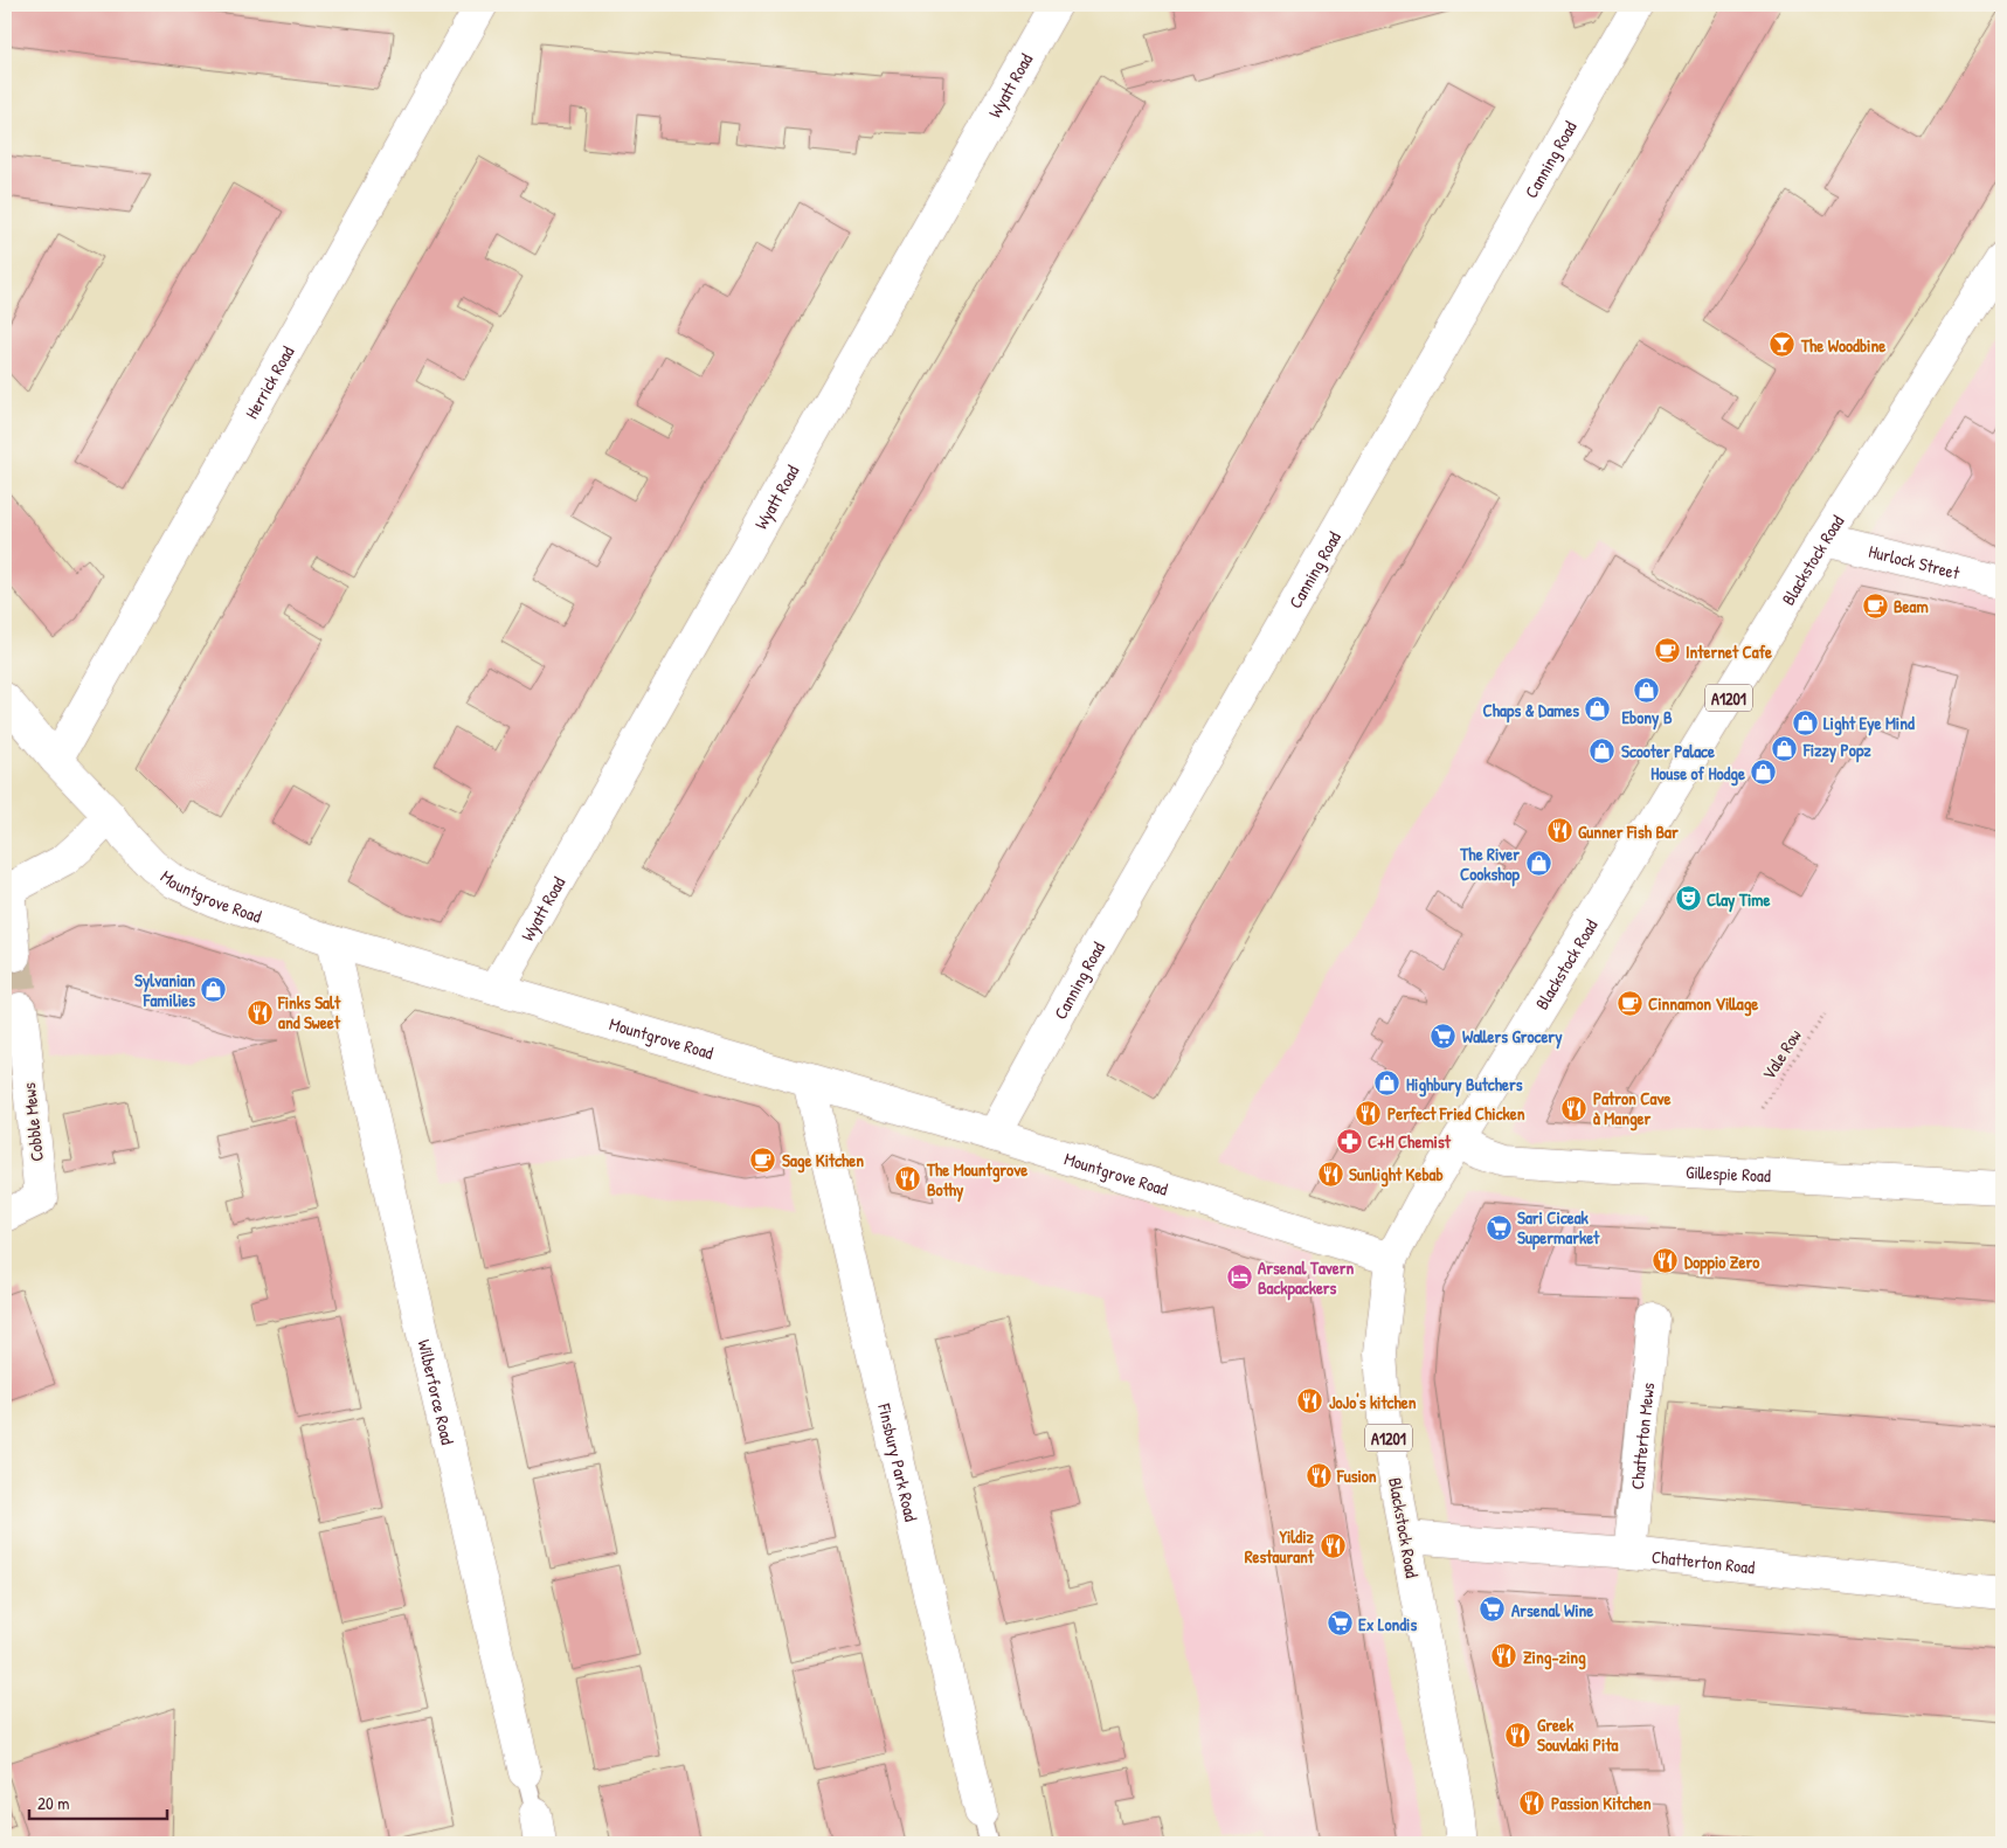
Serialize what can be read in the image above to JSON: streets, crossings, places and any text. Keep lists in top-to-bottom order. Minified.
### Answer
{"streets":{"street":["Wyatt Road","Canning Road","Herrick Road","Blackstock Road","Hurlock Street","A1201","Mountgrove Road","Cobble Mews","Gillespie Road","Wilberforce Road","Chatterton Mews","Finsbury Park Road","Chatterton Road"],"path":["Vale Row"]},"crossings":[["Wyatt Road","Mountgrove Road"],["Canning Road","Mountgrove Road"],["Herrick Road","Mountgrove Road"],["Blackstock Road","Hurlock Street"],["Blackstock Road","Mountgrove Road"],["Blackstock Road","Gillespie Road"],["Blackstock Road","Chatterton Road"],["Mountgrove Road","Wilberforce Road"],["Mountgrove Road","Finsbury Park Road"],["Chatterton Mews","Chatterton Road"]],"places":{"bar":["The Woodbine"],"cafe":["Beam","Internet Cafe","Cinnamon Village","Sage Kitchen"],"shop":["Ebony B","Chaps & Dames","Light Eye Mind","Fizzy Popz","Scooter Palace","House of Hodge","The River Cookshop","Sylvanian Families","Highbury Butchers"],"restaurant":["Gunner Fish Bar","Finks Salt and Sweet","Patron Cave à Manger","Perfect Fried Chicken","Sunlight Kebab","The Mountgrove Bothy","Doppio Zero","JoJo's kitchen","Fusion","Yildiz Restaurant","Zing-zing","Greek Souvlaki Pita","Passion Kitchen"],"theatre":["Clay Time"],"supermarket":["Wallers Grocery","Sari Ciceak Supermarket","Arsenal Wine","Ex Londis"],"pharmacy":["C+H Chemist"],"hotel":["Arsenal Tavern Backpackers"]},"scale_bar":"20 m"}
